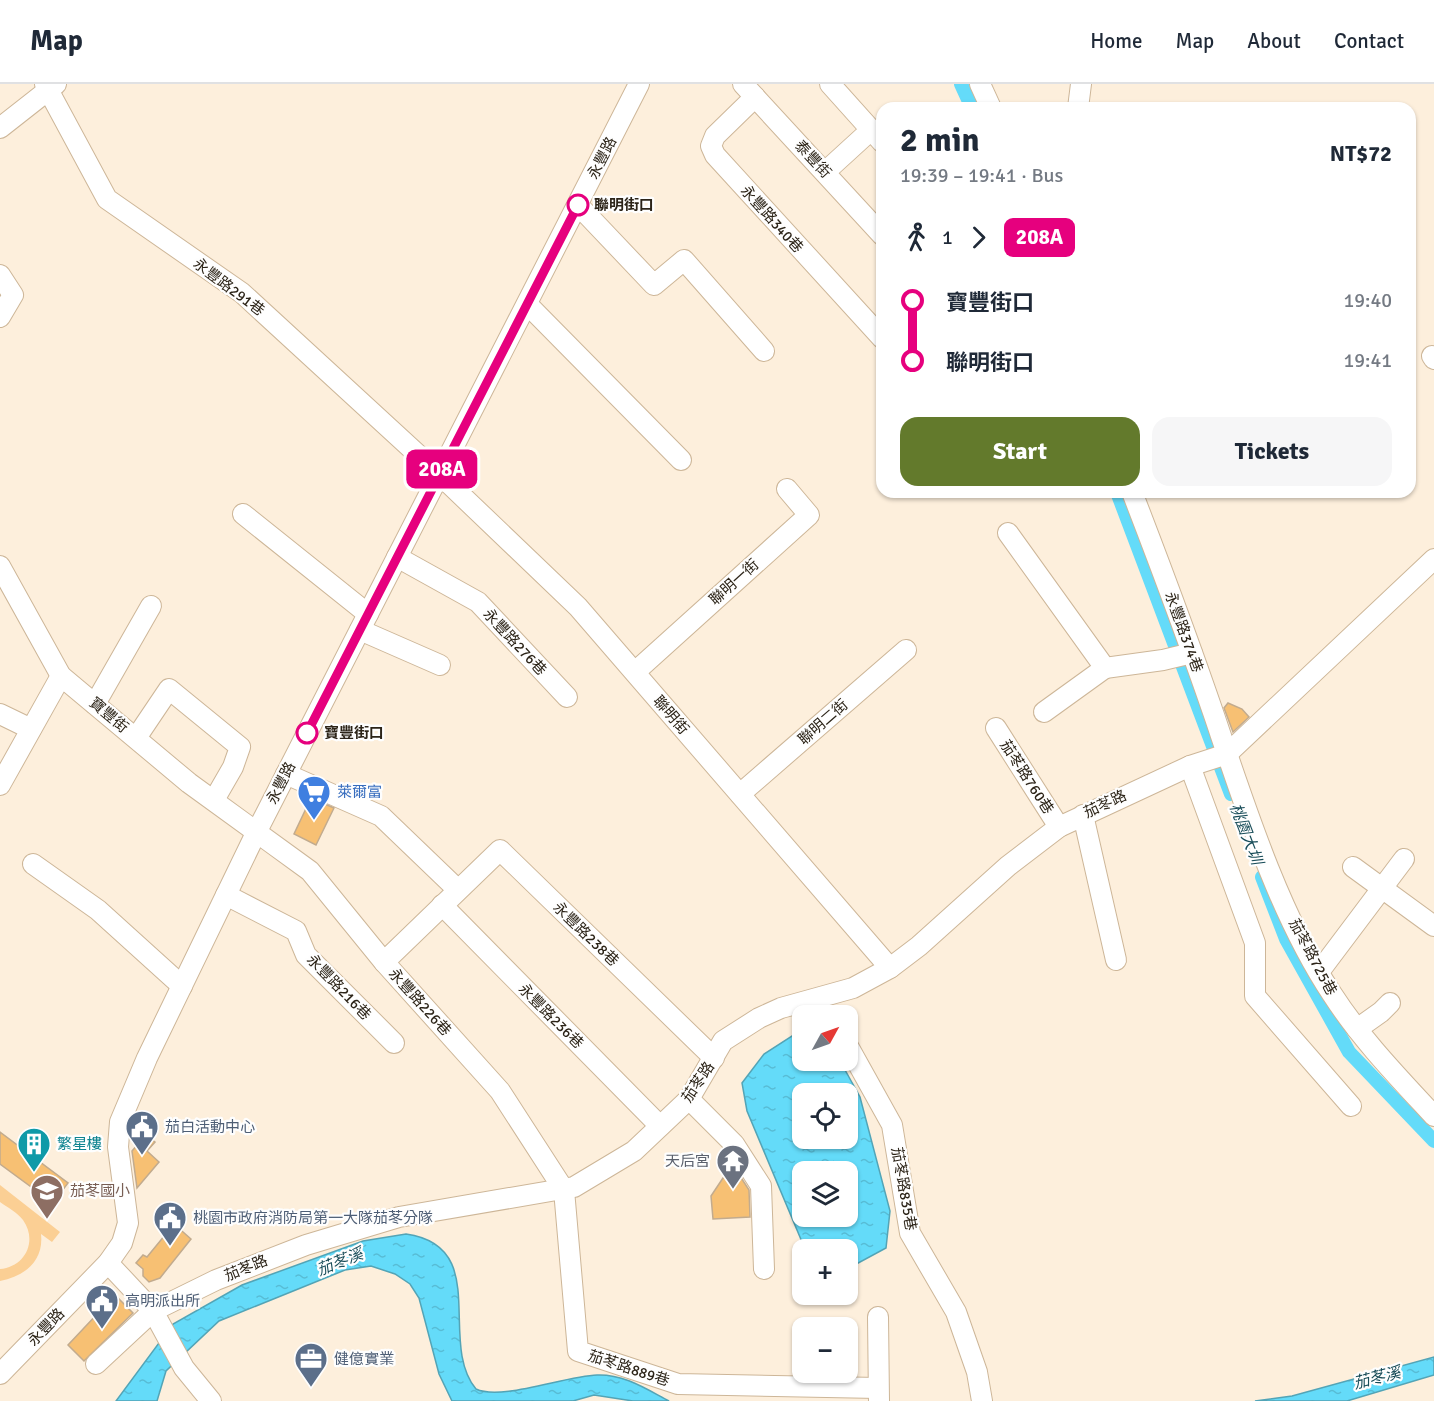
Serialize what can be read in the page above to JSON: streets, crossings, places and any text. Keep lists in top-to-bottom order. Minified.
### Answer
{"streets":{"street":["永豐路","泰豐街","永豐路340巷","永豐路291巷","聯明一街","永豐路374巷","永豐路276巷","寶豐街","聯明街","聯明二街","茄苳路760巷","茄苳路","永豐路238巷","茄苳路725巷","永豐路216巷","永豐路226巷","永豐路236巷","茄苳路835巷","茄苳路889巷"]},"crossings":[["永豐路","永豐路291巷"],["永豐路","永豐路276巷"],["永豐路","寶豐街"],["永豐路","聯明街"],["永豐路","永豐路216巷"],["永豐路","永豐路226巷"],["泰豐街","永豐路340巷"],["永豐路291巷","聯明街"],["聯明一街","聯明街"],["永豐路374巷","茄苳路"],["永豐路374巷","茄苳路725巷"],["寶豐街","永豐路226巷"],["聯明街","聯明二街"],["聯明街","茄苳路"],["茄苳路760巷","茄苳路"],["茄苳路","永豐路238巷"],["茄苳路","茄苳路725巷"],["茄苳路","永豐路226巷"],["茄苳路","永豐路236巷"],["茄苳路","茄苳路889巷"],["永豐路226巷","茄苳路889巷"]],"water":["桃園大圳","茄苳溪"],"places":{"other":["聯明街口","寶豐街口"],"supermarket":["萊爾富"],"public building":["茄白活動中心","桃園市政府消防局第一大隊茄苳分隊","高明派出所"],"building":["繁星樓"],"temple":["天后宮"],"school or university":["茄苳國小"],"office":["健億實業"]},"lines":["bus line 208A"],"north":"top right","page":{"header":"Map","nav":["Home","Map","About","Contact"],"on_map":"208A","heading":["2 min","19:39 – 19:41 · Bus","NT$72"],"legs":["1","208A"],"list":[{"name":"寶豐街口","value":"19:40"},{"name":"聯明街口","value":"19:41"}],"buttons":["Start","Tickets"],"map_buttons":["+","−"]}}
